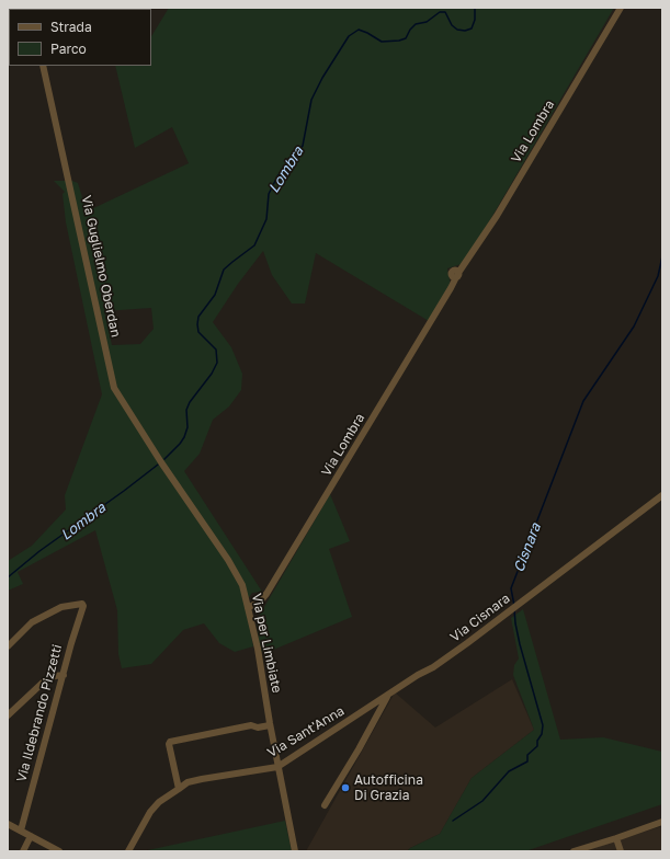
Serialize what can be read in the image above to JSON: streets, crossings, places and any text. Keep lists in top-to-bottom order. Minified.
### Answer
{"streets":{"street":["Via Lombra","Via Guglielmo Oberdan","Via Cisnara","Via per Limbiate","Via Ildebrando Pizzetti","Via Sant'Anna"]},"crossings":[["Via Lombra","Via per Limbiate"],["Via Guglielmo Oberdan","Via per Limbiate"],["Via Cisnara","Via Sant'Anna"],["Via per Limbiate","Via Sant'Anna"]],"water":["Lombra","Cisnara"],"places":["Autofficina Di Grazia"],"legend":["Strada","Parco"]}
